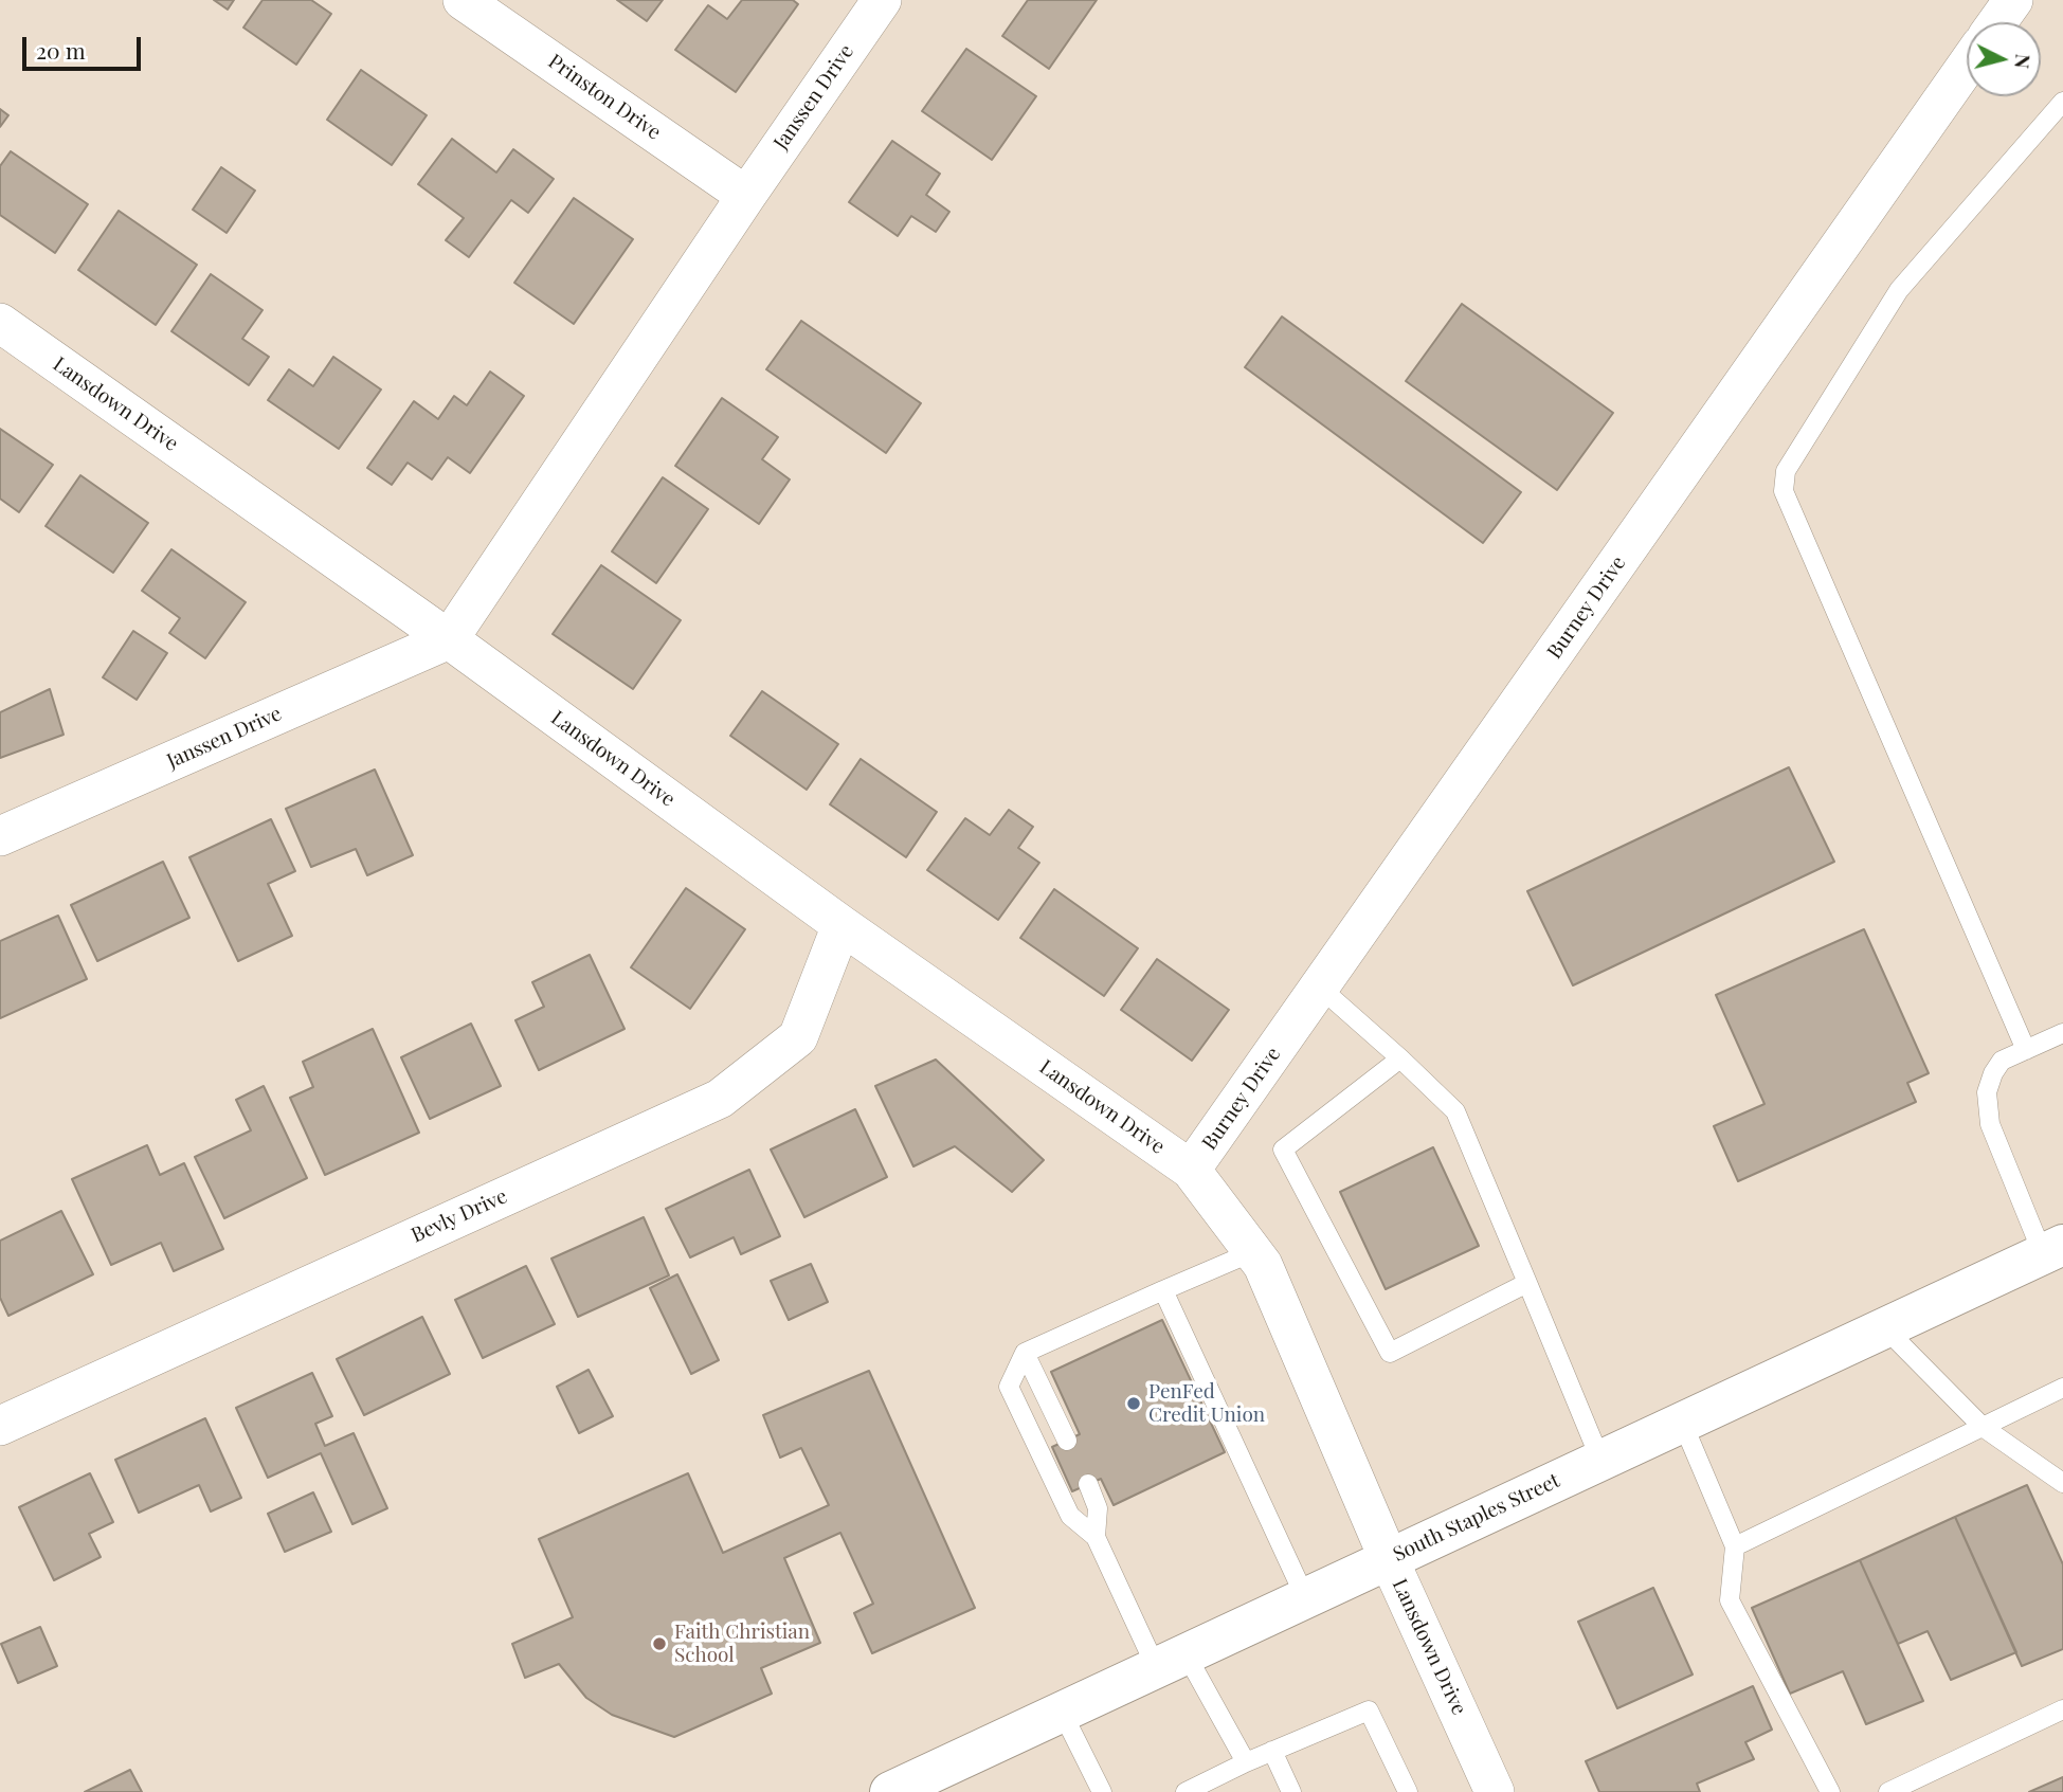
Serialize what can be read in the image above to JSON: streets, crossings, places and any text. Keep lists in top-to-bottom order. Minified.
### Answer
{"streets":{"main road":["South Staples Street"],"street":["Prinston Drive","Janssen Drive","Lansdown Drive","Burney Drive","Bevly Drive"]},"crossings":[["Prinston Drive","Janssen Drive"],["Janssen Drive","Lansdown Drive"],["Lansdown Drive","Burney Drive"],["Lansdown Drive","Bevly Drive"],["Lansdown Drive","South Staples Street"]],"places":["PenFed Credit Union","Faith Christian School"],"scale_bar":"20 m","north":"right"}
